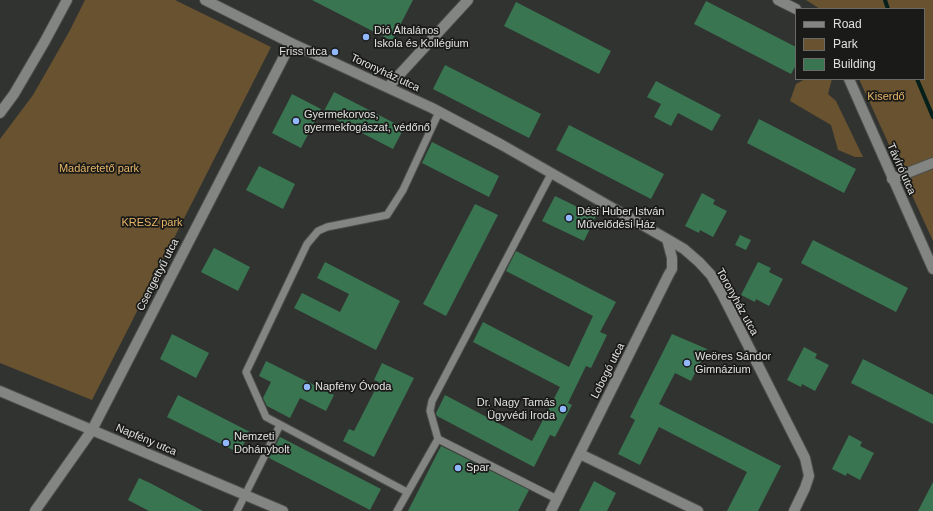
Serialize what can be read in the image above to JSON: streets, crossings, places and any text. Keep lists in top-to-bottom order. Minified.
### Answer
{"streets":{"street":["Toronyház utca","Távíró utca","Csengettyű utca","Lobogó utca","Napfény utca"]},"crossings":[["Toronyház utca","Csengettyű utca"],["Toronyház utca","Lobogó utca"],["Csengettyű utca","Napfény utca"]],"parks":["Kiserdő","Madáretető park","KRESZ park"],"places":["Dió Általános Iskola és Kollégium","Friss utca","Gyermekorvos, gyermekfogászat, védőnő","Dési Huber István Művelődési Ház","Weöres Sándor Gimnázium","Napfény Óvoda","Dr. Nagy Tamás Ügyvédi Iroda","Nemzeti Dohánybolt","Spar"],"legend":["Road","Park","Building"]}
